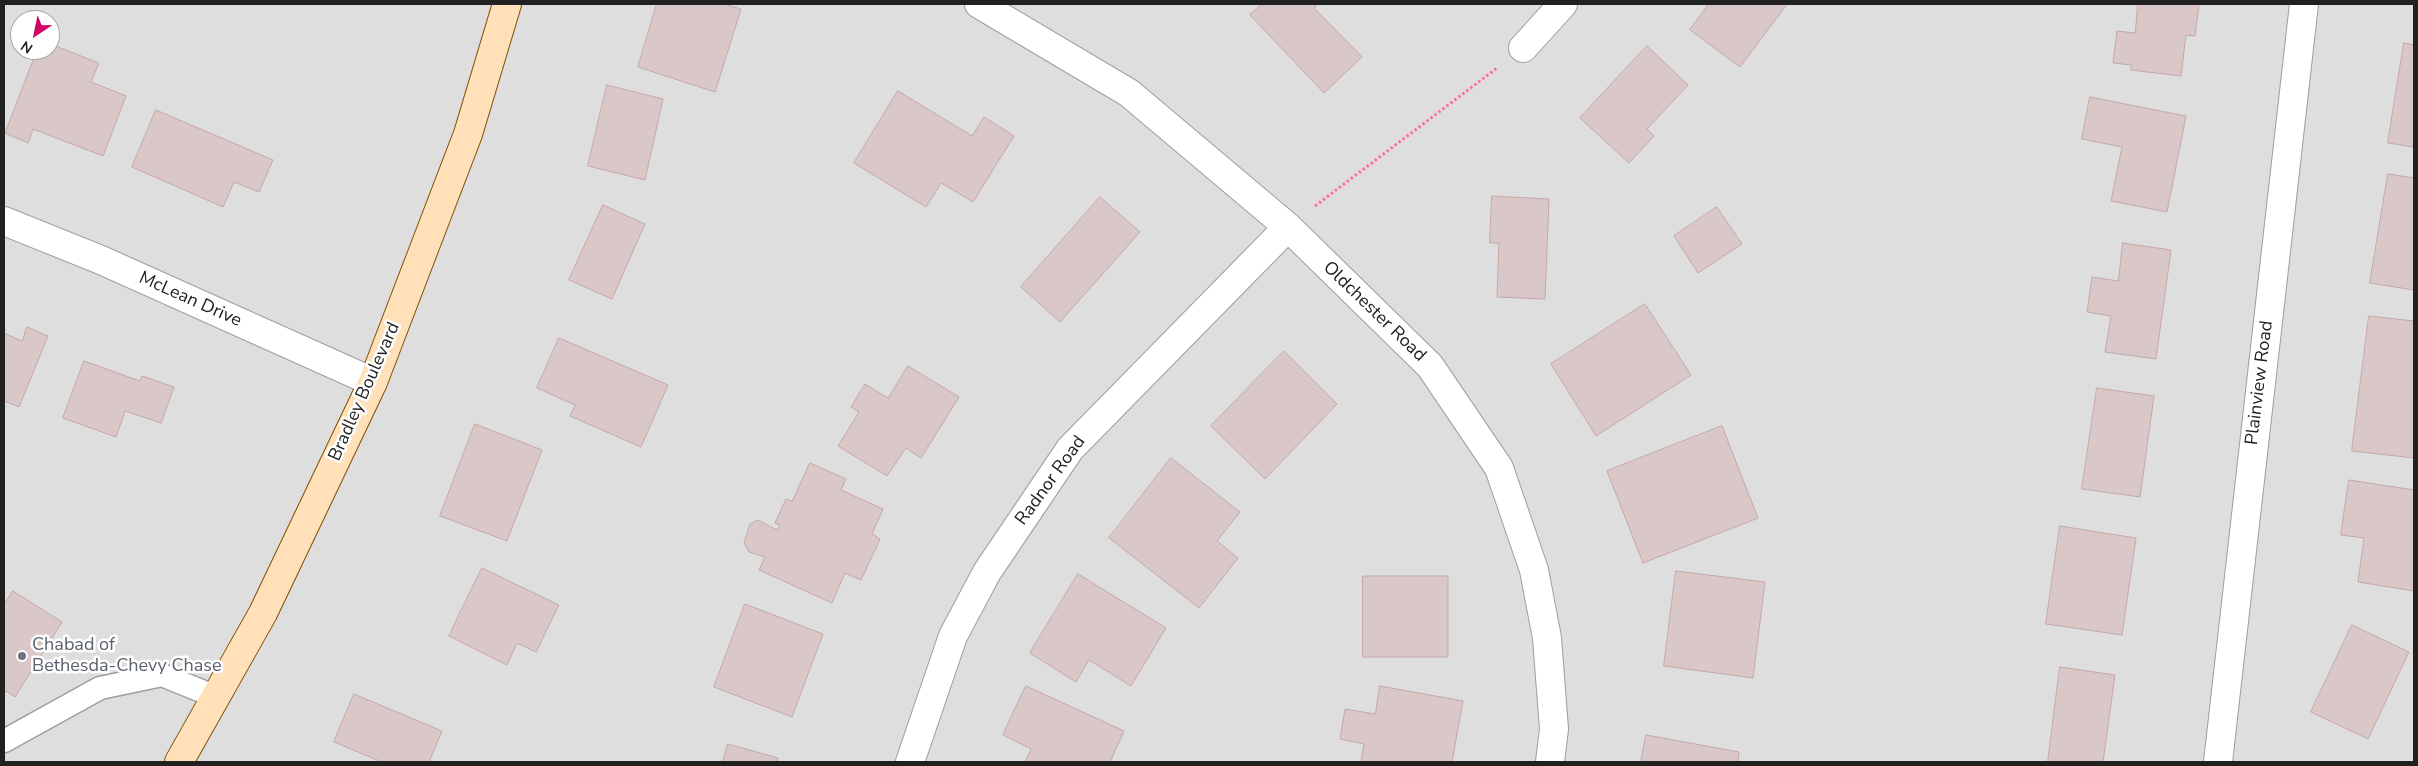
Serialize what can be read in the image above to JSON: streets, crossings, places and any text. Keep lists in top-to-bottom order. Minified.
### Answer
{"streets":{"main road":["Bradley Boulevard"],"street":["McLean Drive","Oldchester Road","Plainview Road","Radnor Road"]},"crossings":[["McLean Drive","Bradley Boulevard"],["Oldchester Road","Radnor Road"]],"places":["Chabad of Bethesda-Chevy Chase"],"north":"bottom left"}
